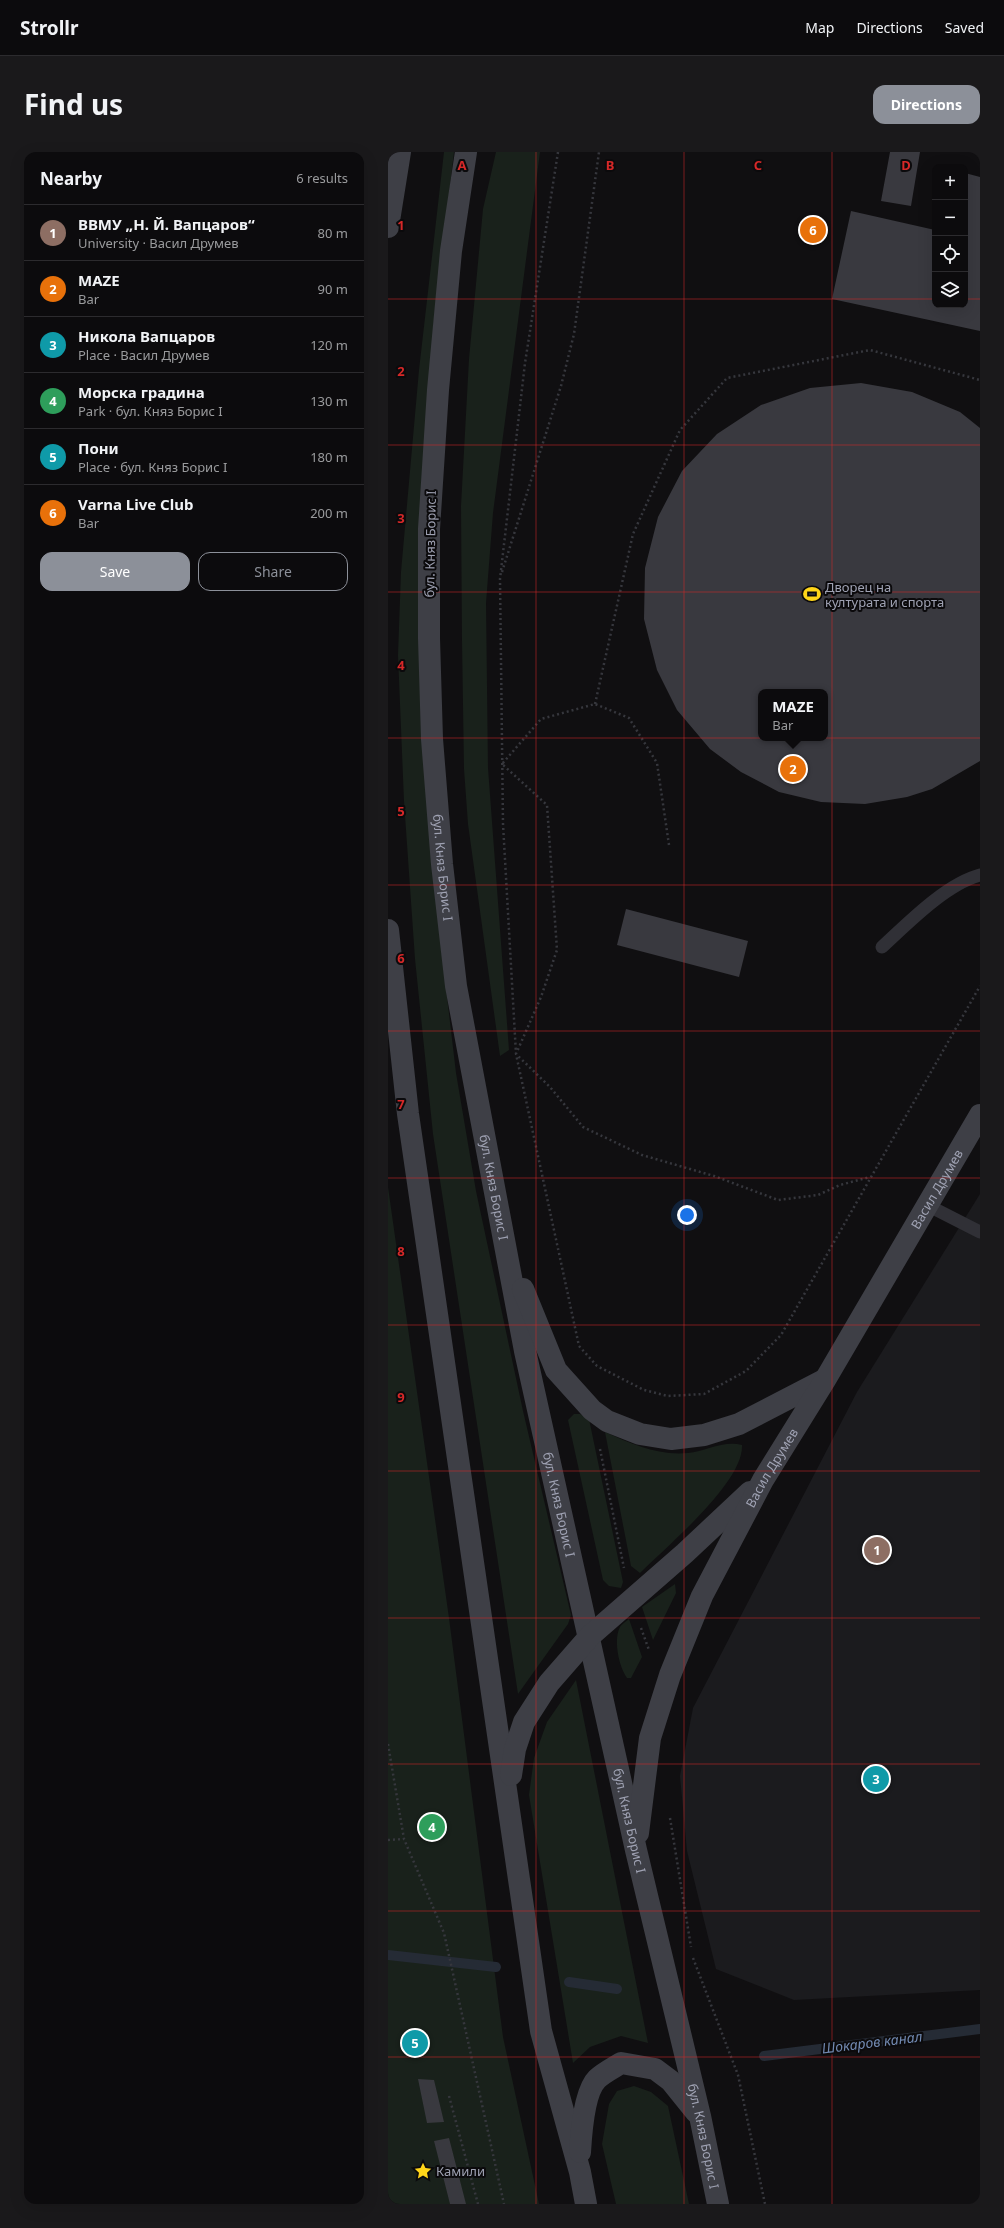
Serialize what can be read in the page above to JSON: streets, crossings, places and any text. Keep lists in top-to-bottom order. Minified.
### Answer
{"streets":{"main road":["бул. Княз Борис I","Васил Друмев"]},"crossings":[["бул. Княз Борис I","Васил Друмев"]],"water":["Шокаров канал"],"places":{"sports":["Дворец на културата и спорта"],"place":["Камили"]},"page":{"header":"Strollr","nav":["Map","Directions","Saved"],"title":"Find us","buttons":["Directions",["Save","Share"]],"heading":["Nearby","6 results"],"map_buttons":["+","−"],"list":[{"mark":"1","name":"ВВМУ „Н. Й. Вапцаров“","note":"University · Васил Друмев","value":"80 m"},{"mark":"2","name":"MAZE","note":"Bar","value":"90 m"},{"mark":"3","name":"Никола Вапцаров","note":"Place · Васил Друмев","value":"120 m"},{"mark":"4","name":"Морска градина","note":"Park · бул. Княз Борис I","value":"130 m"},{"mark":"5","name":"Пони","note":"Place · бул. Княз Борис I","value":"180 m"},{"mark":"6","name":"Varna Live Club","note":"Bar","value":"200 m"}],"pins":["6","2","1","3","4","5"],"popup":["MAZE","Bar"]},"grid":{"columns":["A","B","C","D"],"rows":["1","2","3","4","5","6","7","8","9"]}}
